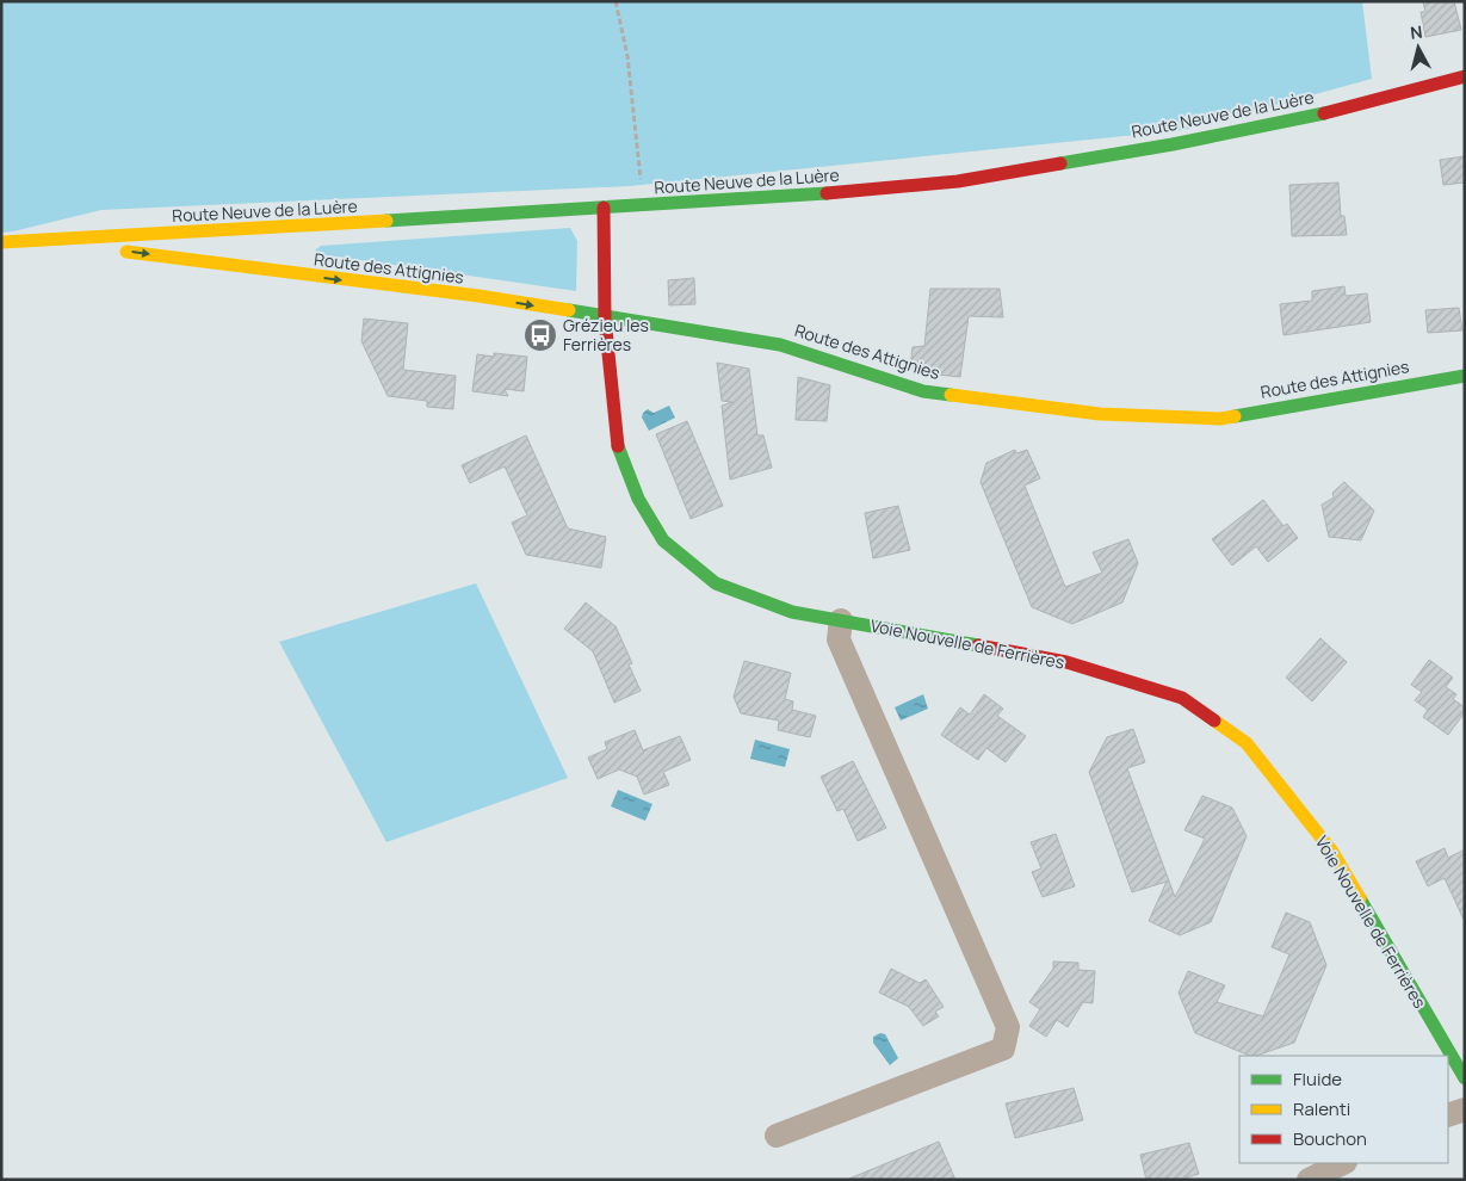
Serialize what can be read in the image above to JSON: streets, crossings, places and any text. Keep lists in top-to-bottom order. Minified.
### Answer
{"streets":{"street":["Route Neuve de la Luère","Route des Attignies","Voie Nouvelle de Ferrières"]},"crossings":[["Route Neuve de la Luère","Route des Attignies"],["Route Neuve de la Luère","Voie Nouvelle de Ferrières"],["Route des Attignies","Voie Nouvelle de Ferrières"]],"one_way":["Route des Attignies"],"places":{"bus stop":["Grézieu les Ferrières"]},"legend":["Fluide","Ralenti","Bouchon"],"north":"top"}
